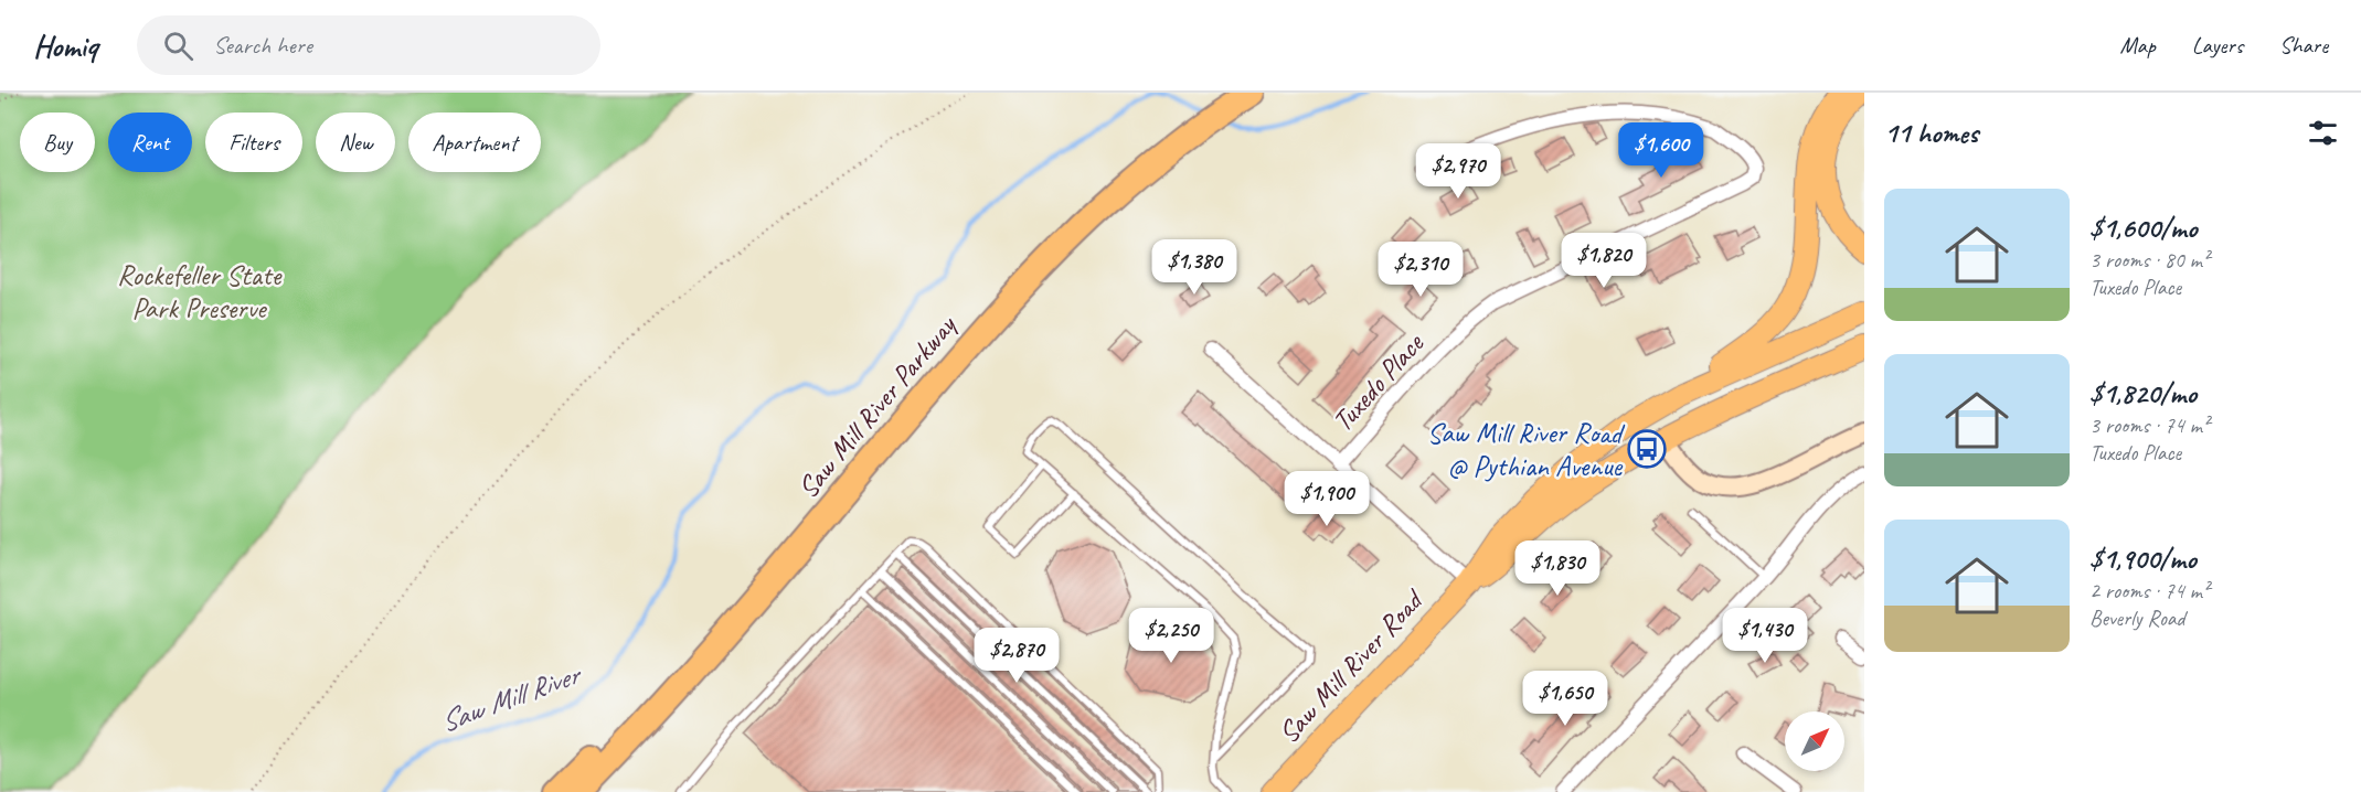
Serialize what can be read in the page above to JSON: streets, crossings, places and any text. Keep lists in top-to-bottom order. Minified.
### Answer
{"streets":{"highway":["Saw Mill River Parkway"],"main road":["Saw Mill River Road"],"street":["Tuxedo Place"]},"water":["Saw Mill River"],"parks":["Rockefeller State Park Preserve"],"places":{"bus stop":["Saw Mill River Road @ Pythian Avenue"]},"north":"top right","page":{"header":"Homiq","search":"Search here","nav":["Map","Layers","Share"],"heading":"11 homes","chip":["Buy","Rent","Filters","New","Apartment"],"price":["$1,600","$2,970","$1,820","$1,380","$2,310","$1,900","$1,830","$2,250","$1,430","$2,870","$1,650"],"list":[{"name":"$1,600/mo","note":"3 rooms · 80 m² · Tuxedo Place"},{"name":"$1,820/mo","note":"3 rooms · 74 m² · Tuxedo Place"},{"name":"$1,900/mo","note":"2 rooms · 74 m² · Beverly Road"}]}}
